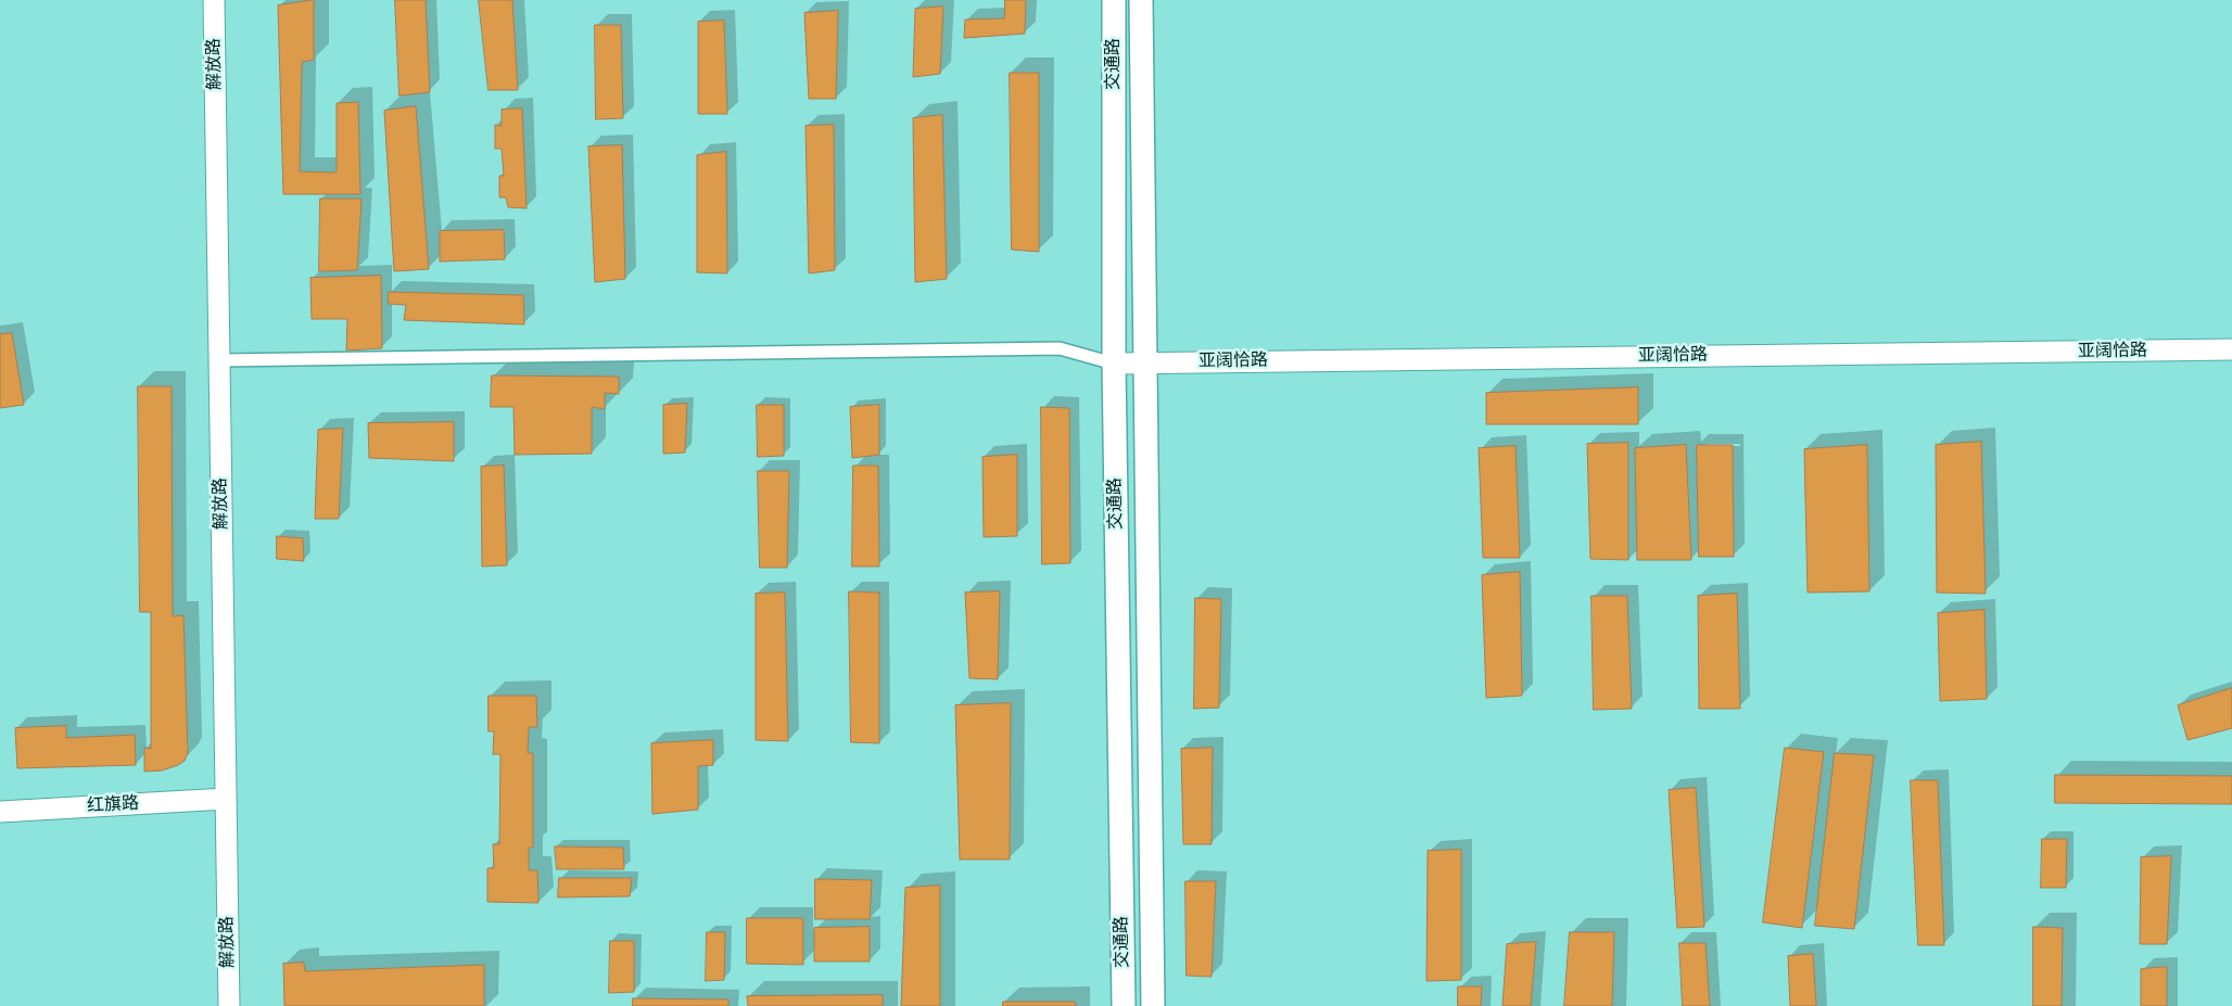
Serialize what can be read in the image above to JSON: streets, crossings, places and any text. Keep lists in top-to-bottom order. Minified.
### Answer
{"streets":{"main road":["交通路"],"street":["解放路","亚阔恰路","红旗路"]},"crossings":[["解放路","红旗路"],["交通路","亚阔恰路"]]}
